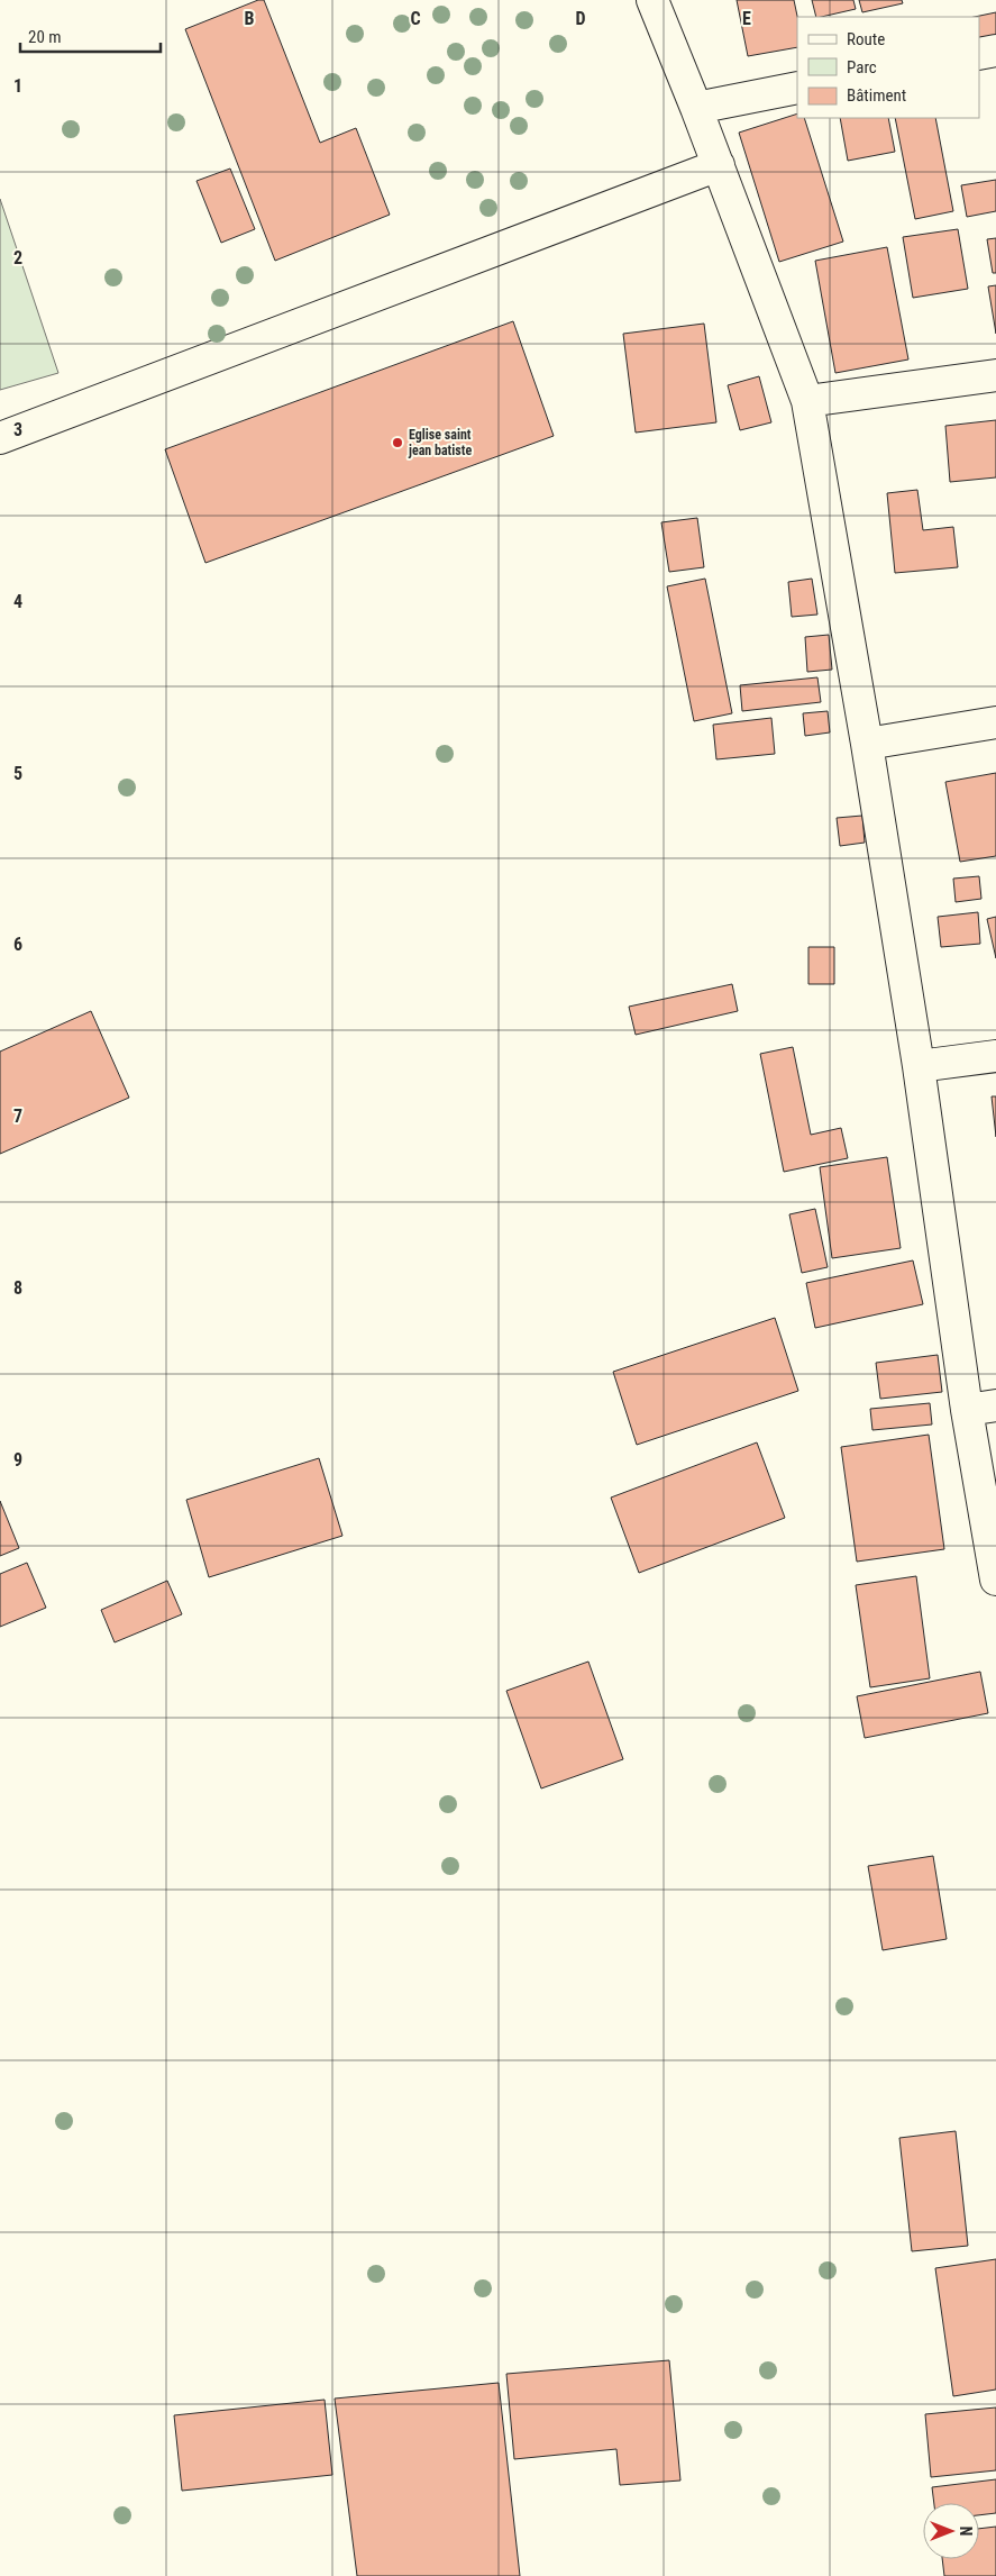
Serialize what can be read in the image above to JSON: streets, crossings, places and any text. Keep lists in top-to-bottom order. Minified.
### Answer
{"places":["Eglise saint jean batiste"],"legend":["Route","Parc","Bâtiment"],"scale_bar":"20 m","north":"right","grid":{"columns":["B","C","D","E"],"rows":["1","2","3","4","5","6","7","8","9"]}}
